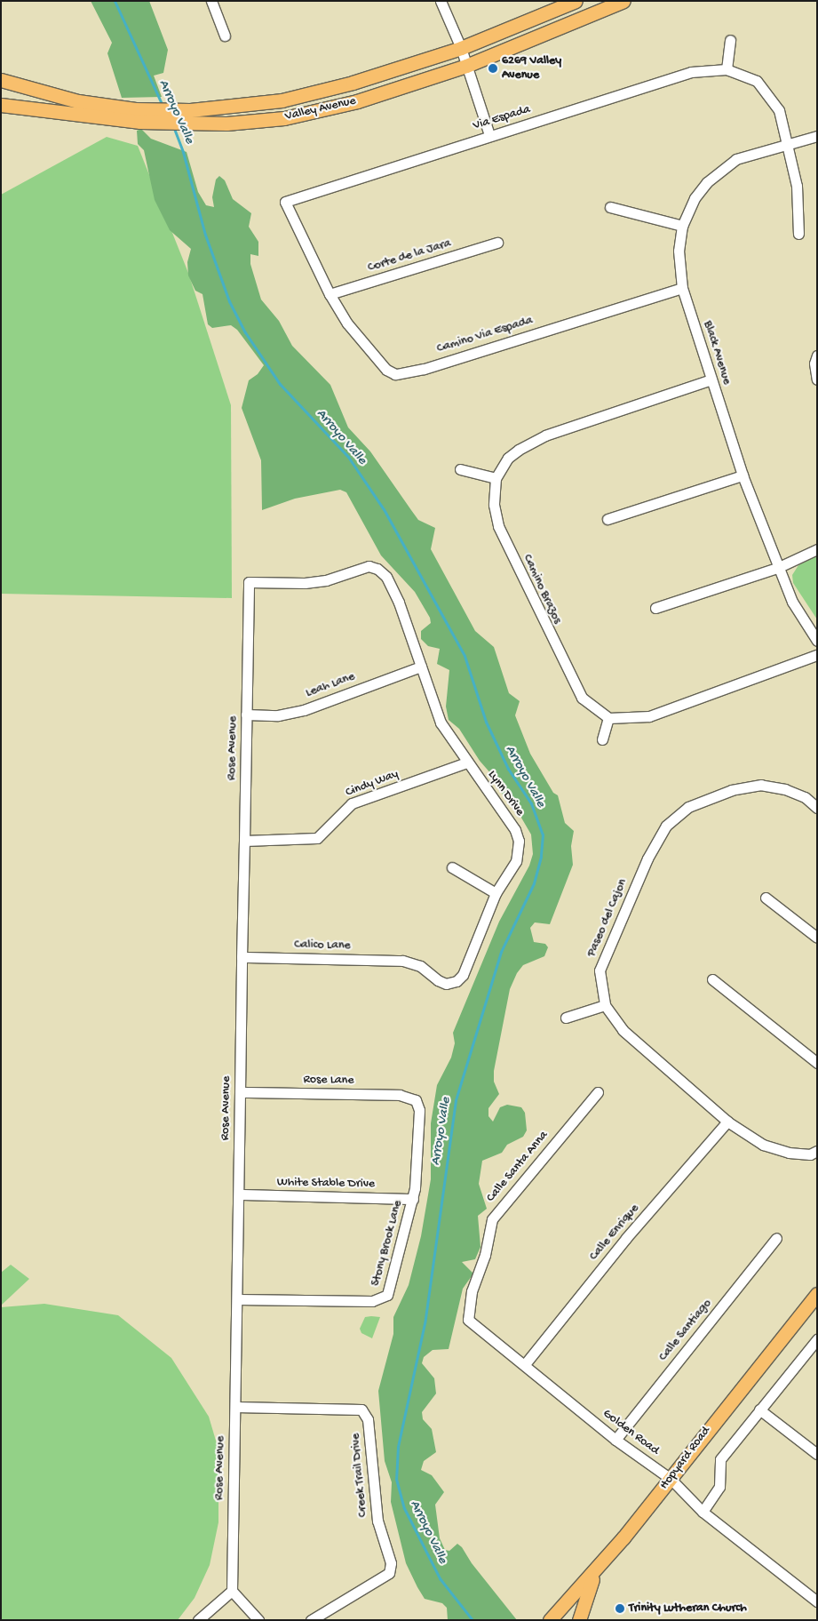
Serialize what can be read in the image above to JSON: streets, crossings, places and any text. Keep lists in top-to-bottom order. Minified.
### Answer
{"streets":{"main road":["Valley Avenue","Hopyard Road"],"street":["Via Espada","Corte de la Jara","Camino Via Espada","Black Avenue","Camino Brazos","Leah Lane","Rose Avenue","Cindy Way","Lynn Drive","Paseo del Cajon","Calico Lane","Rose Lane","Calle Santa Anna","White Stable Drive","Calle Enrique","Stony Brook Lane","Calle Santiago","Golden Road","Creek Trail Drive"]},"crossings":[["Via Espada","Corte de la Jara"],["Via Espada","Camino Via Espada"],["Via Espada","Black Avenue"],["Corte de la Jara","Camino Via Espada"],["Camino Via Espada","Black Avenue"],["Black Avenue","Camino Brazos"],["Leah Lane","Rose Avenue"],["Leah Lane","Lynn Drive"],["Rose Avenue","Cindy Way"],["Rose Avenue","Lynn Drive"],["Rose Avenue","Calico Lane"],["Rose Avenue","Rose Lane"],["Rose Avenue","White Stable Drive"],["Rose Avenue","Stony Brook Lane"],["Rose Avenue","Creek Trail Drive"],["Cindy Way","Lynn Drive"],["Lynn Drive","Calico Lane"],["Paseo del Cajon","Calle Enrique"],["Rose Lane","Stony Brook Lane"],["Calle Santa Anna","Golden Road"],["White Stable Drive","Stony Brook Lane"],["Calle Enrique","Golden Road"],["Calle Santiago","Golden Road"],["Golden Road","Hopyard Road"]],"water":["Arroyo Valle"],"places":["6269 Valley Avenue","Trinity Lutheran Church"]}
